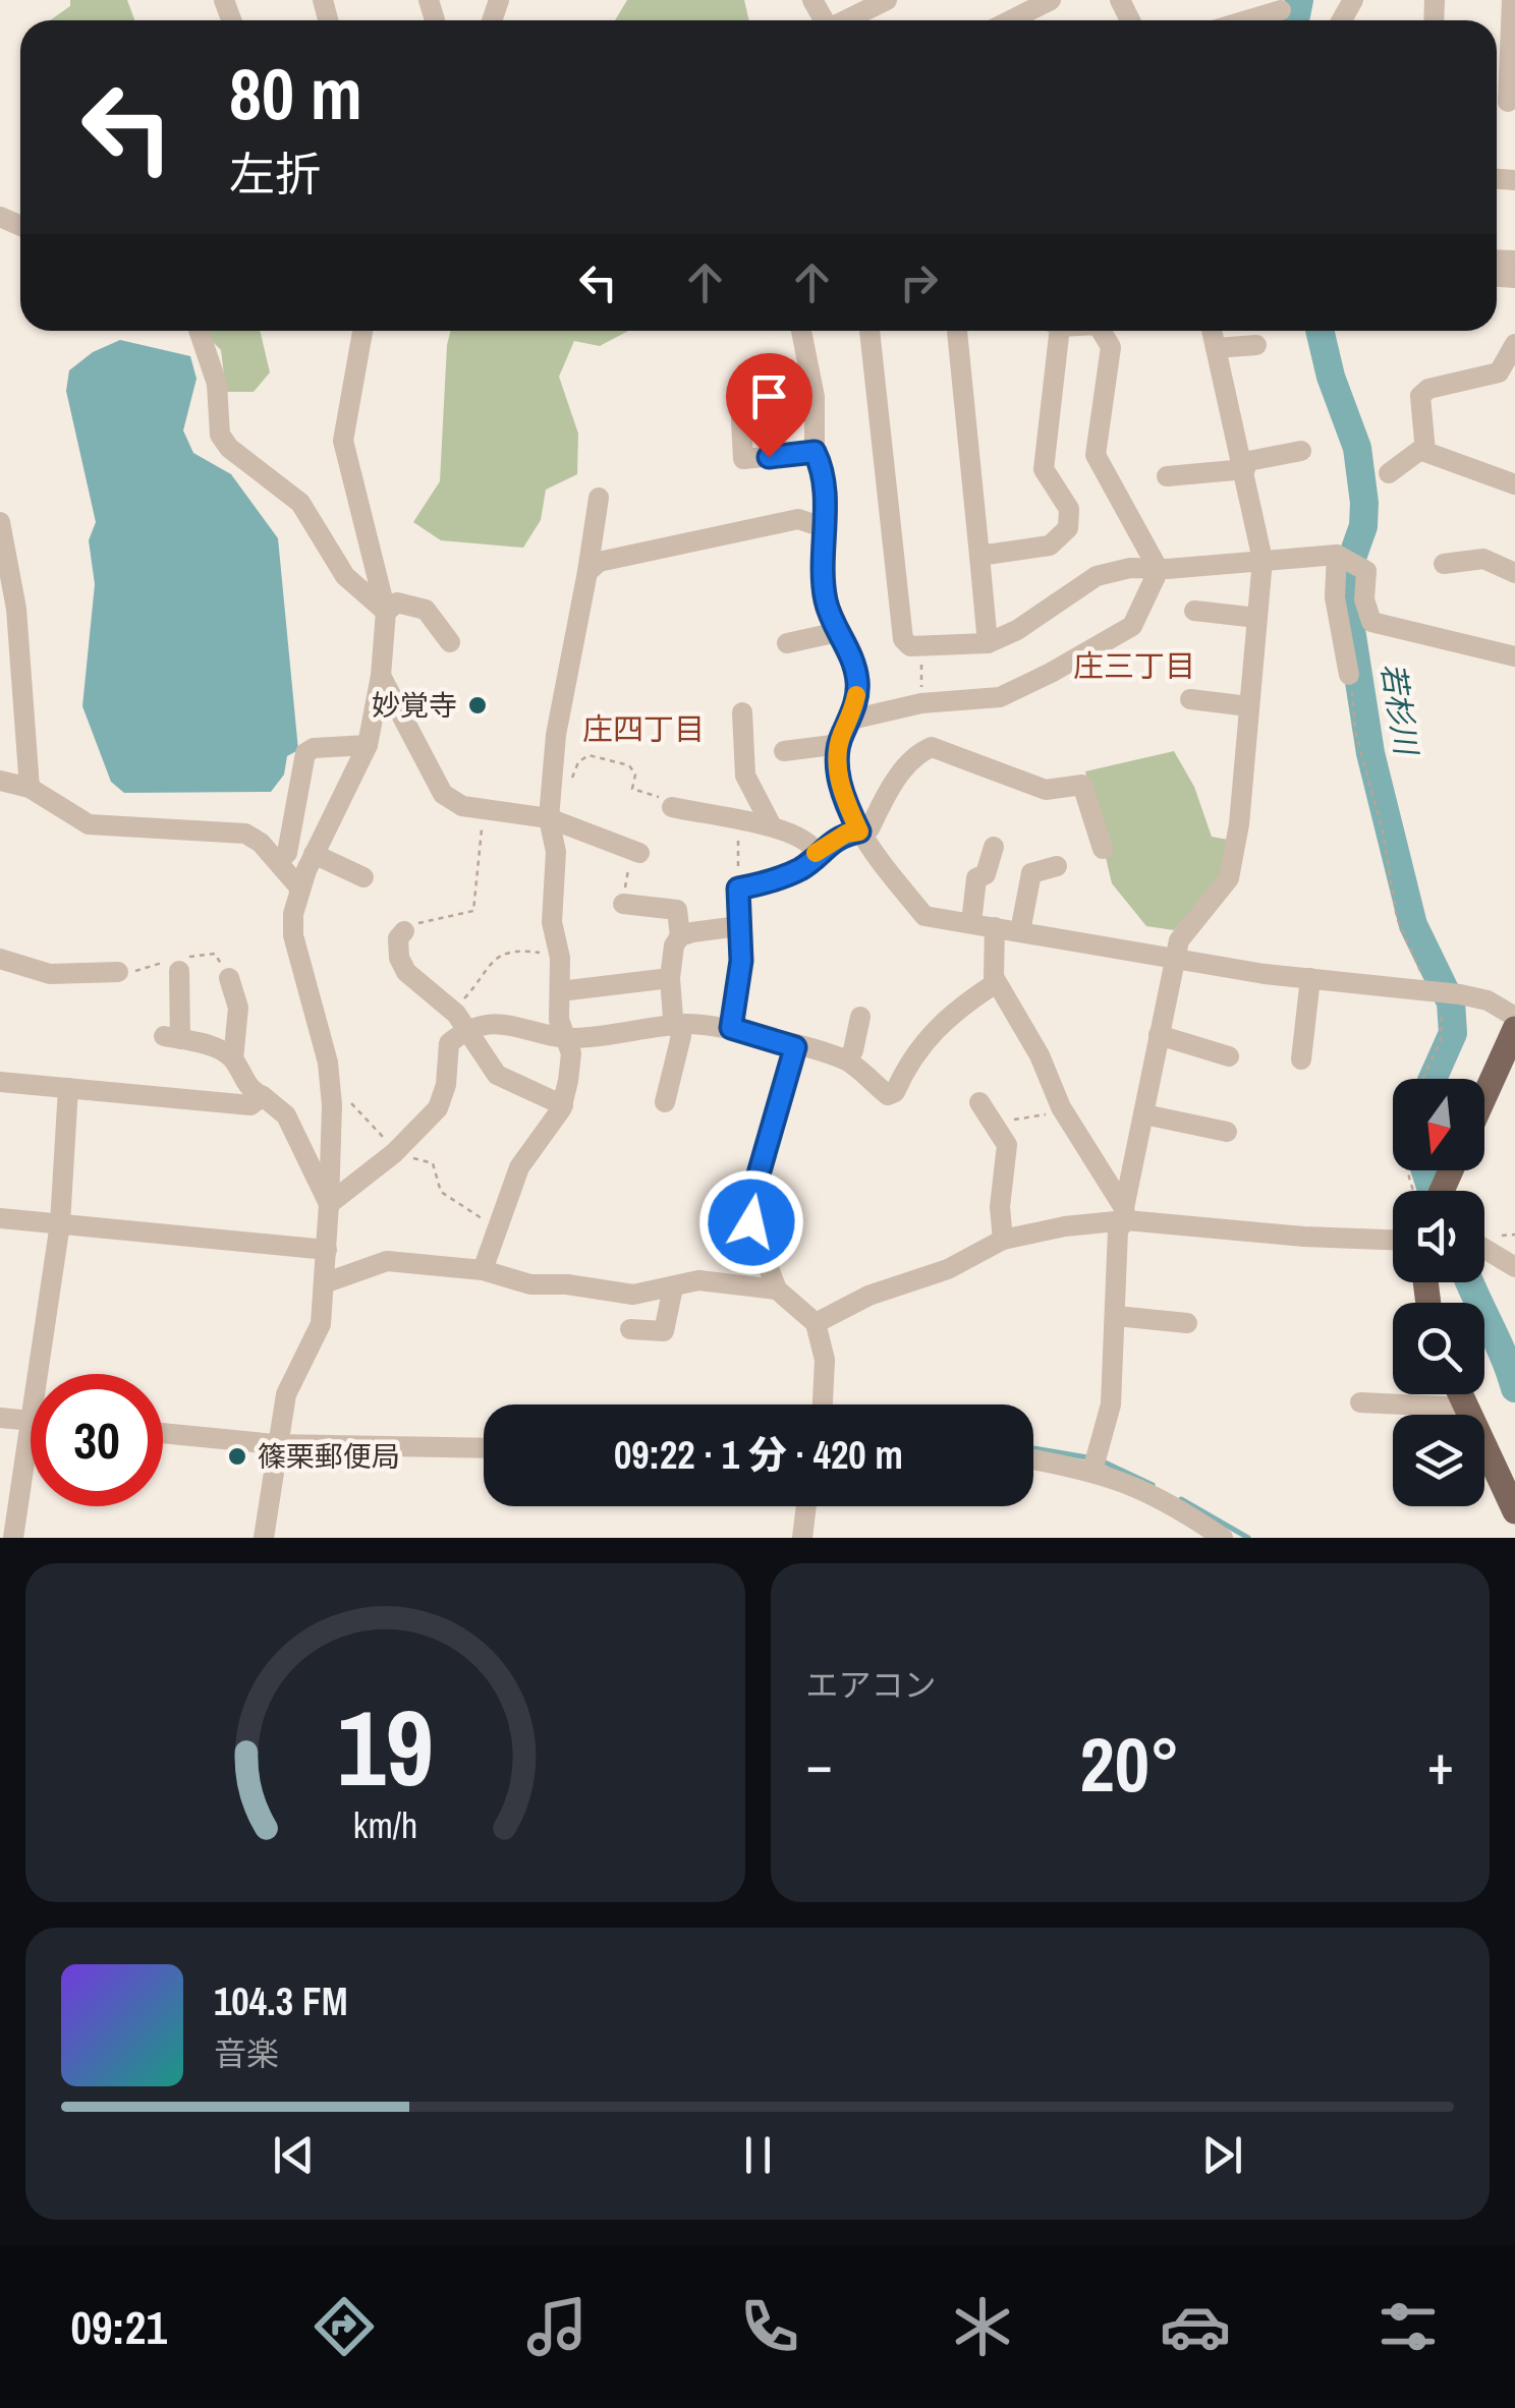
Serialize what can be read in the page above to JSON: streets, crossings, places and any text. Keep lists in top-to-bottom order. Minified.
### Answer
{"districts":["庄三丁目","庄四丁目"],"water":["若杉川"],"places":["妙覚寺","篠栗郵便局"],"north":"bottom","page":{"turn":["80 m","左折"],"limit":"30","trip":"09:22 · 1 分 · 420 m","tile":"エアコン","heat":["−","20°","+"],"song":["104.3 FM","音楽"],"tabs":"09:21","gauge":["19","km/h"]}}
